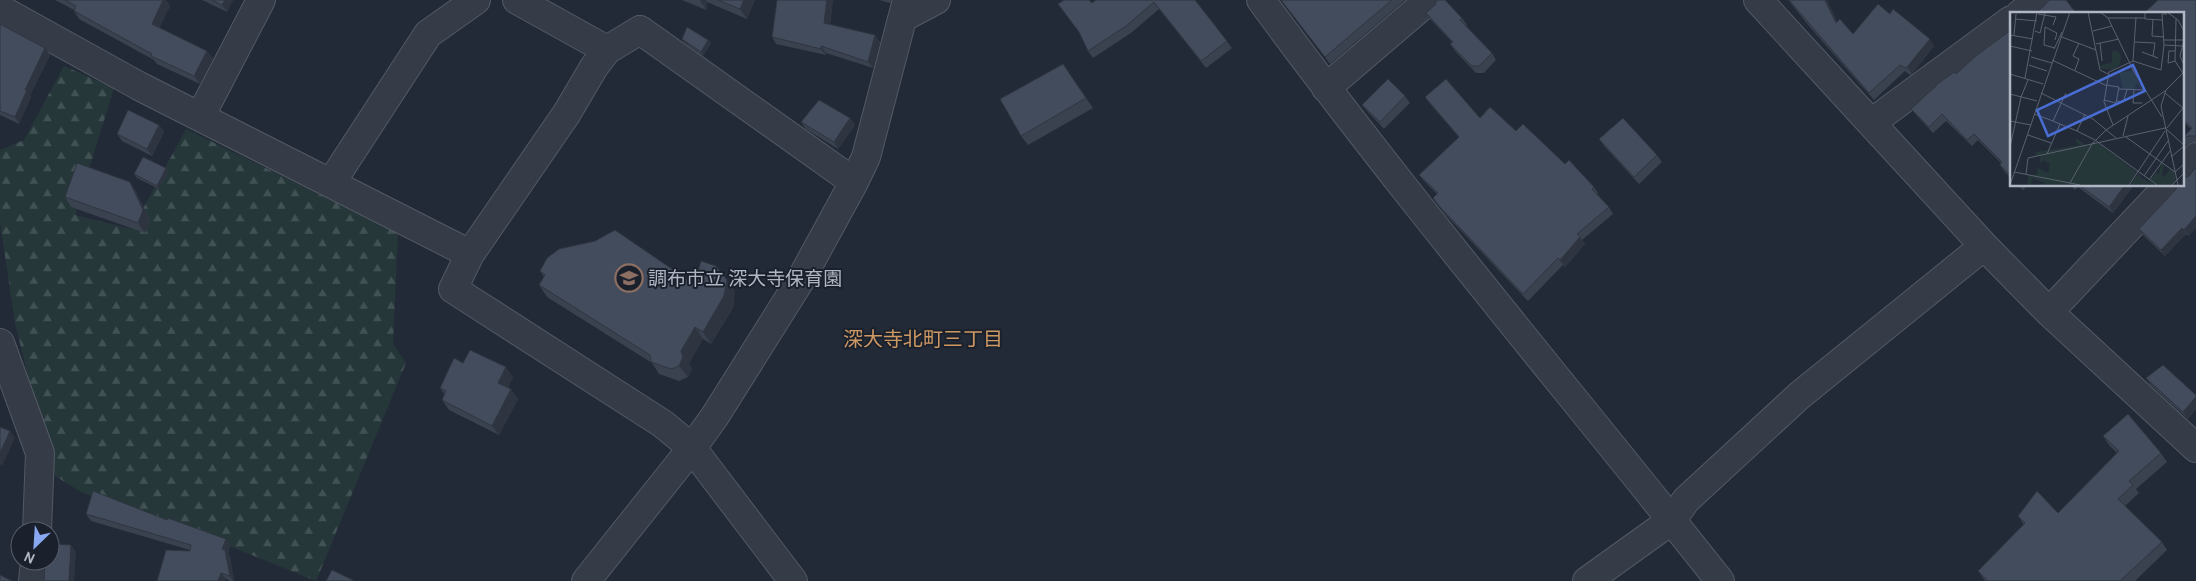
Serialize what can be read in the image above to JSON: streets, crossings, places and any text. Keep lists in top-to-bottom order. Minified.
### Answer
{"districts":["深大寺北町三丁目"],"places":{"school or university":["調布市立 深大寺保育園"]},"north":"bottom left"}
